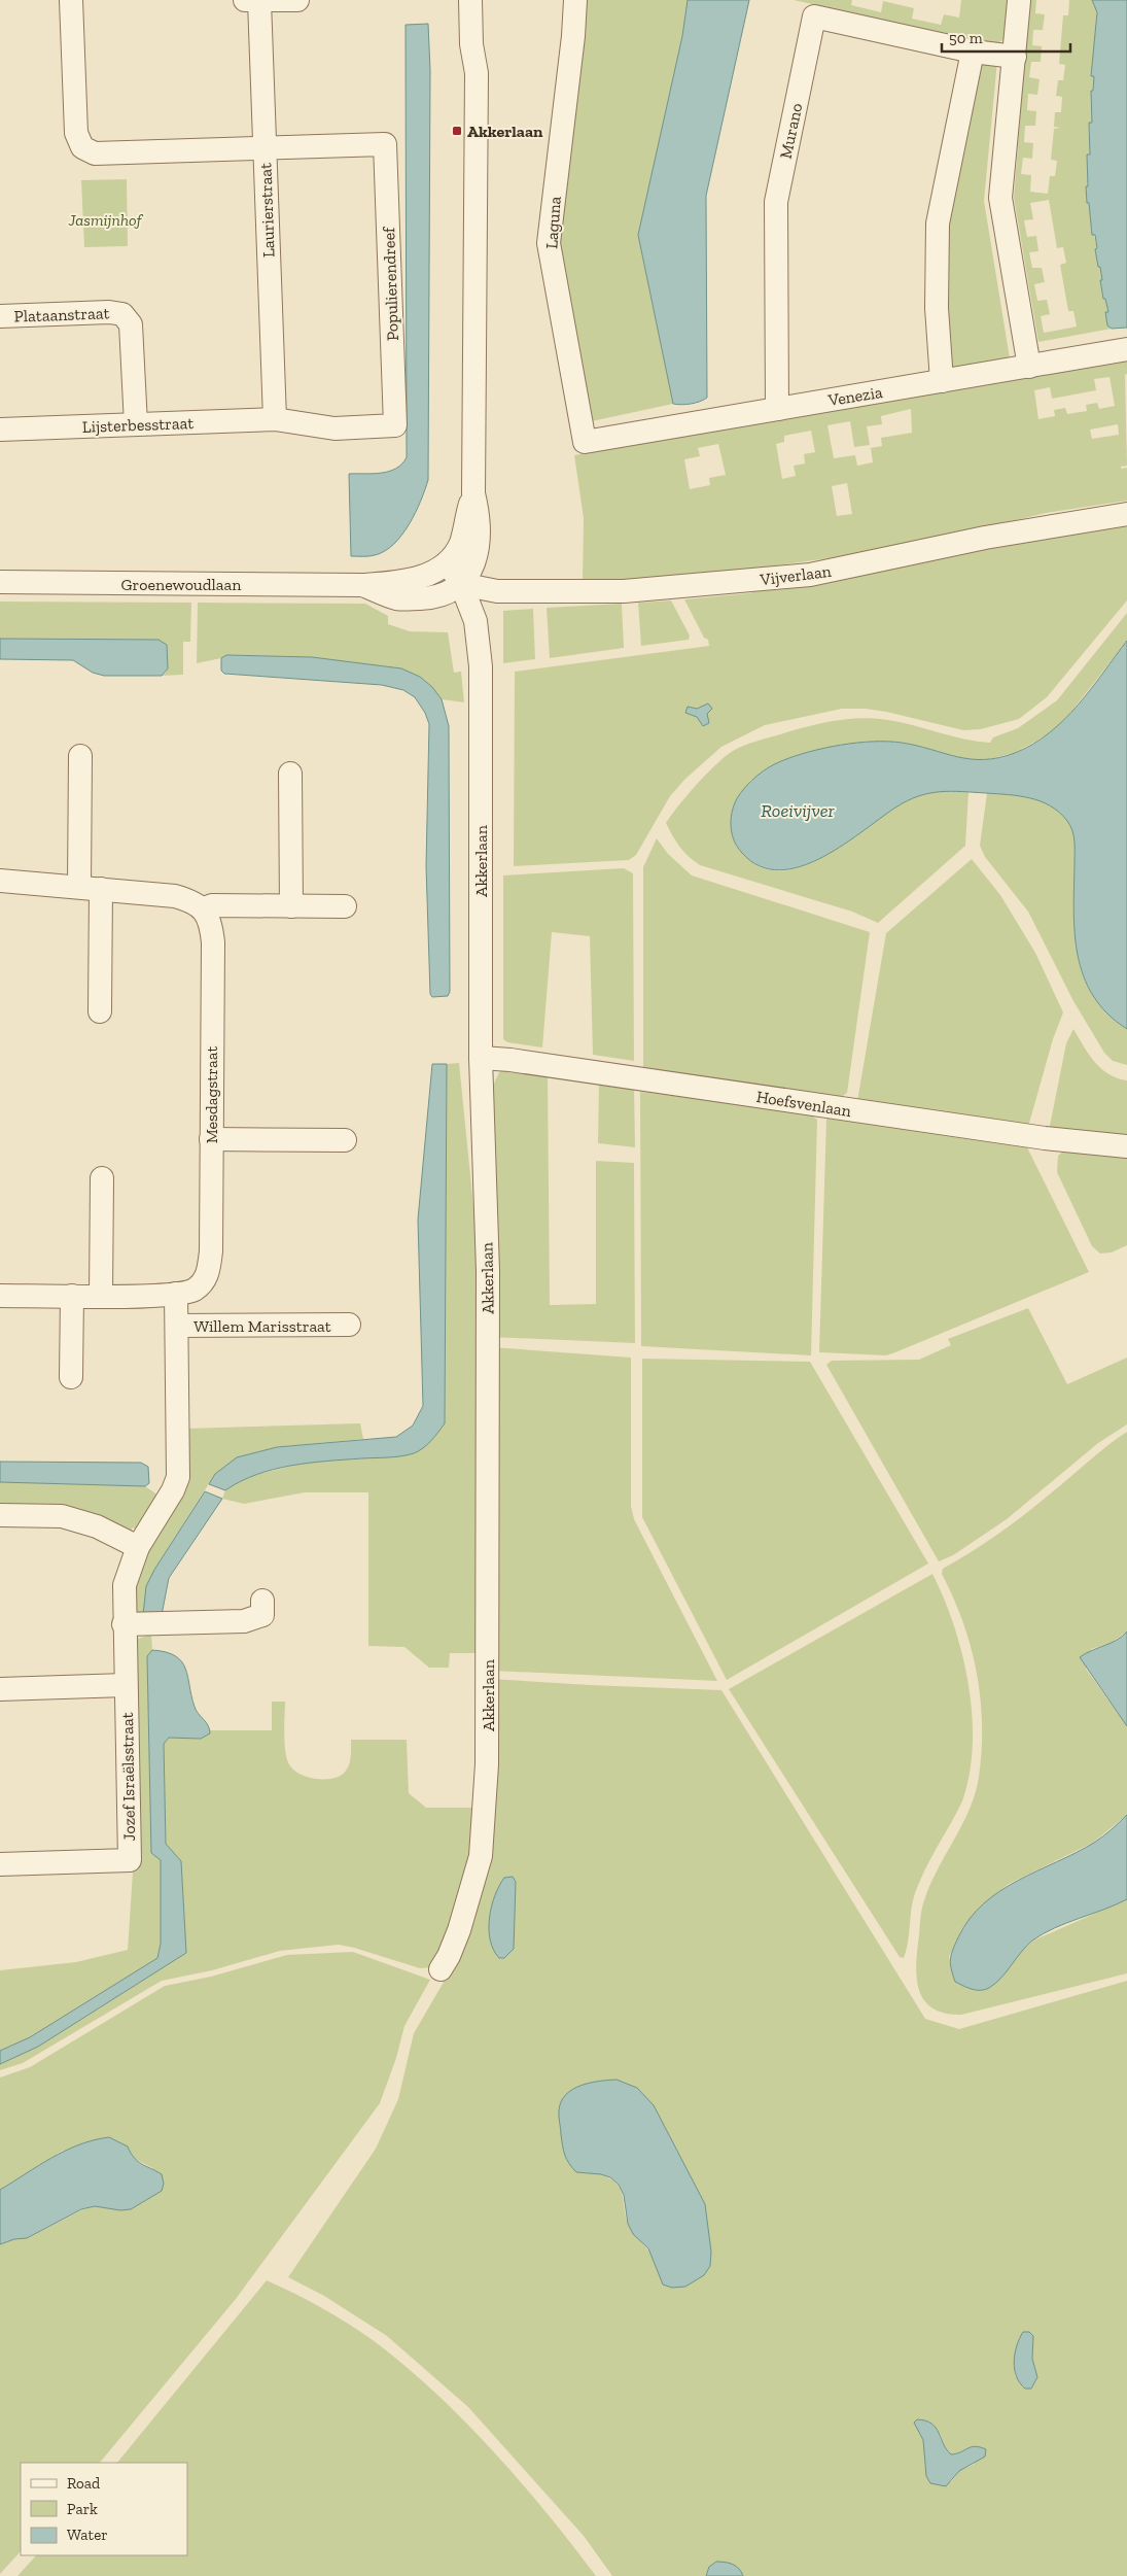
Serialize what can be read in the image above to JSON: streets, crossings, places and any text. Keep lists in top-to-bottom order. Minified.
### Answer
{"streets":{"street":["Murano","Laurierstraat","Laguna","Populierendreef","Plataanstraat","Venezia","Lijsterbesstraat","Vijverlaan","Groenewoudlaan","Akkerlaan","Mesdagstraat","Hoefsvenlaan","Willem Marisstraat","Jozef Israëlsstraat"]},"crossings":[["Murano","Venezia"],["Laurierstraat","Populierendreef"],["Laurierstraat","Lijsterbesstraat"],["Laguna","Venezia"],["Populierendreef","Lijsterbesstraat"],["Plataanstraat","Lijsterbesstraat"],["Vijverlaan","Groenewoudlaan"],["Vijverlaan","Akkerlaan"],["Groenewoudlaan","Akkerlaan"],["Akkerlaan","Hoefsvenlaan"],["Mesdagstraat","Jozef Israëlsstraat"],["Willem Marisstraat","Jozef Israëlsstraat"]],"water":["Roeivijver"],"parks":["Jasmijnhof"],"places":{"transit":["Akkerlaan"]},"legend":["Road","Park","Water"],"scale_bar":"50 m"}
